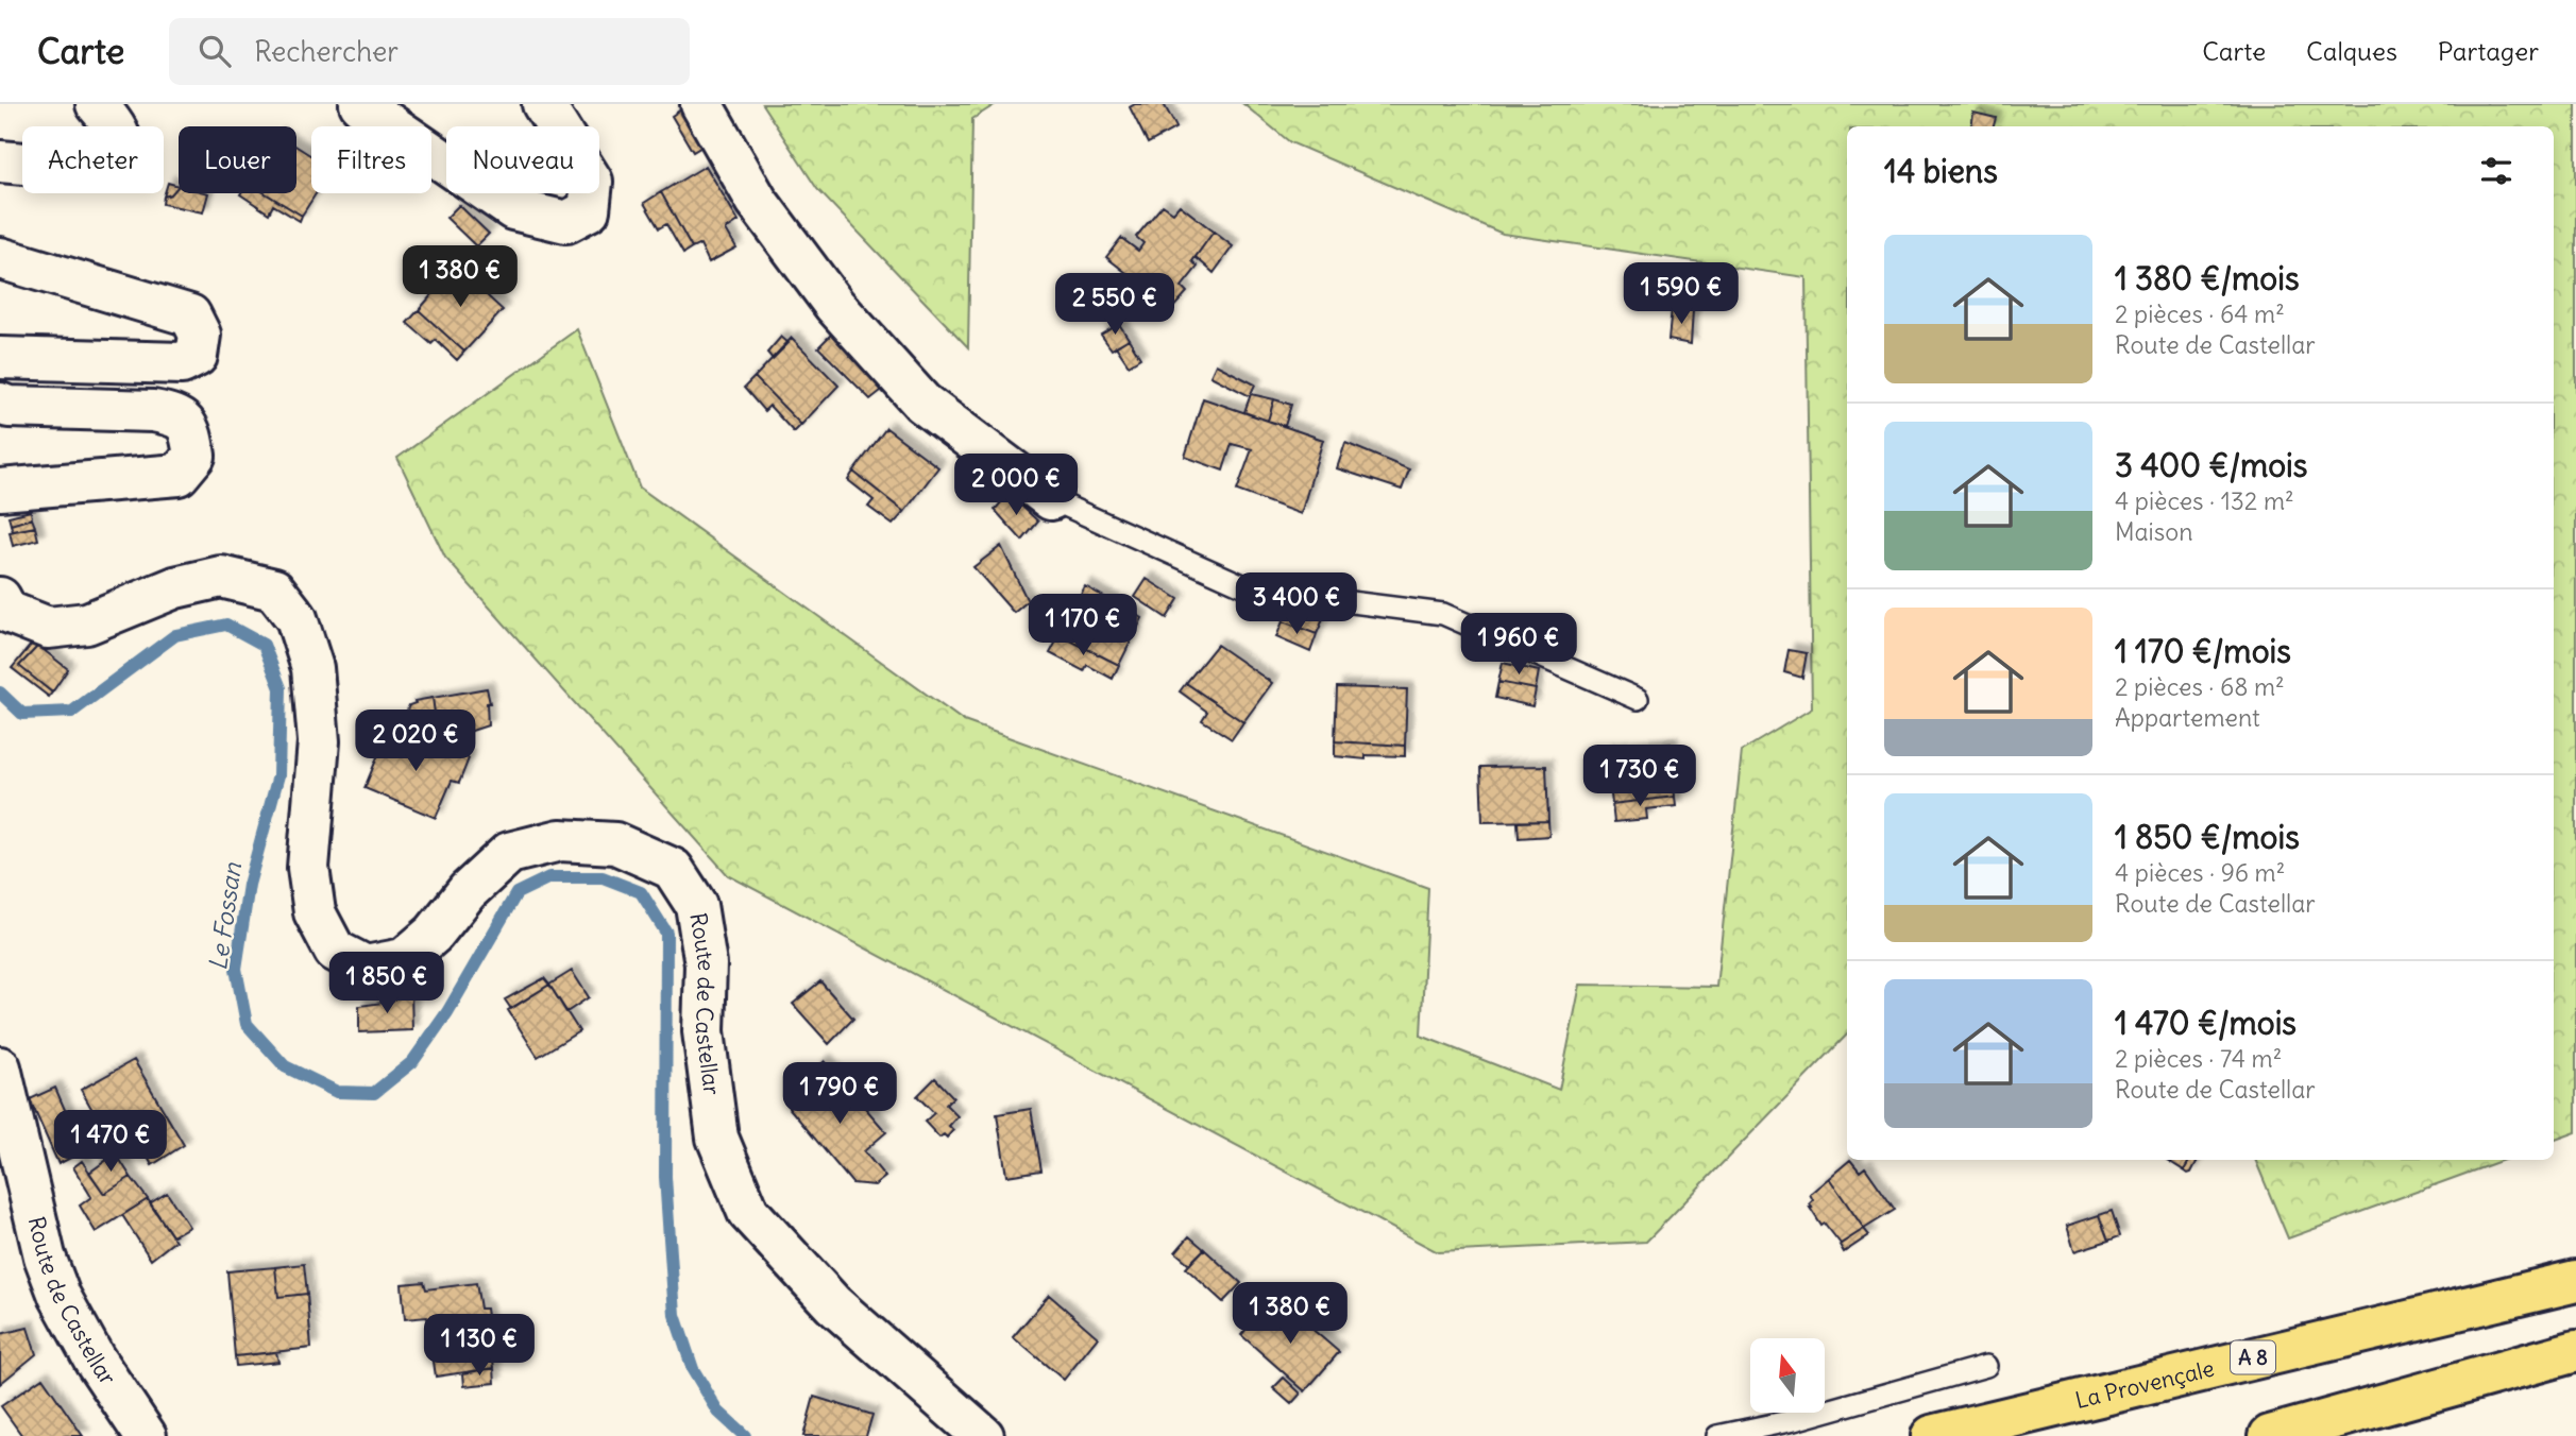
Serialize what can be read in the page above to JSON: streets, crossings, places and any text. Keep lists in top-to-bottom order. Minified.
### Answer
{"streets":{"highway":["A 8","La Provençale"],"street":["Route de Castellar"]},"water":["Le Fossan"],"north":"top","page":{"header":"Carte","search":"Rechercher","nav":["Carte","Calques","Partager"],"chip":["Acheter","Louer","Filtres","Nouveau"],"heading":"14 biens","list":[{"name":"1 380 €/mois","note":"2 pièces · 64 m² · Route de Castellar"},{"name":"3 400 €/mois","note":"4 pièces · 132 m² · Maison"},{"name":"1 170 €/mois","note":"2 pièces · 68 m² · Appartement"},{"name":"1 850 €/mois","note":"4 pièces · 96 m² · Route de Castellar"},{"name":"1 470 €/mois","note":"2 pièces · 74 m² · Route de Castellar"}],"price":["1 380 €","1 590 €","2 550 €","2 000 €","3 400 €","1 170 €","1 960 €","2 020 €","1 730 €","1 850 €","1 790 €","1 470 €","1 380 €","1 130 €"]}}
